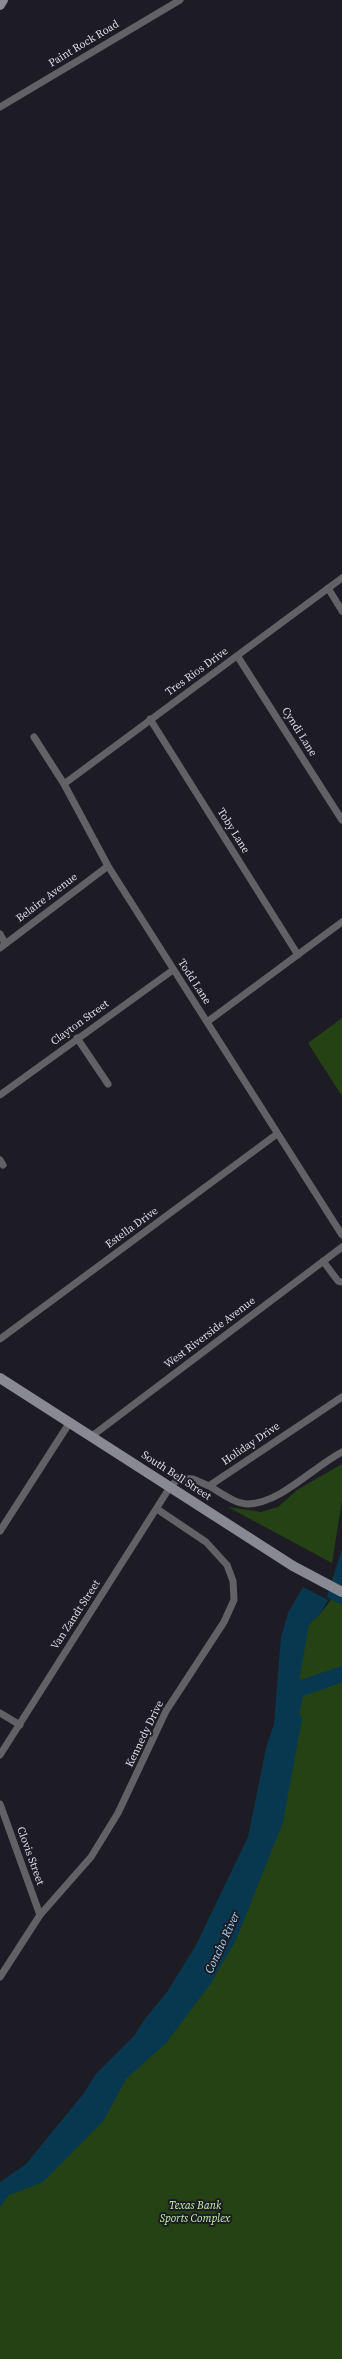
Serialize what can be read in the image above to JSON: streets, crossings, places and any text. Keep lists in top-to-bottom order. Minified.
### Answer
{"streets":{"main road":["South Bell Street"],"street":["Paint Rock Road","Tres Rios Drive","Cyndi Lane","Toby Lane","Belaire Avenue","Todd Lane","Clayton Street","Estella Drive","West Riverside Avenue","Holiday Drive","Van Zandt Street","Kennedy Drive","Clovis Street"]},"crossings":[["Tres Rios Drive","Cyndi Lane"],["Tres Rios Drive","Toby Lane"],["Tres Rios Drive","Todd Lane"],["Belaire Avenue","Todd Lane"],["Todd Lane","Clayton Street"],["Todd Lane","Estella Drive"],["West Riverside Avenue","South Bell Street"],["South Bell Street","Van Zandt Street"],["Van Zandt Street","Kennedy Drive"],["Kennedy Drive","Clovis Street"]],"water":["Concho River"],"parks":["Texas Bank Sports Complex"]}
